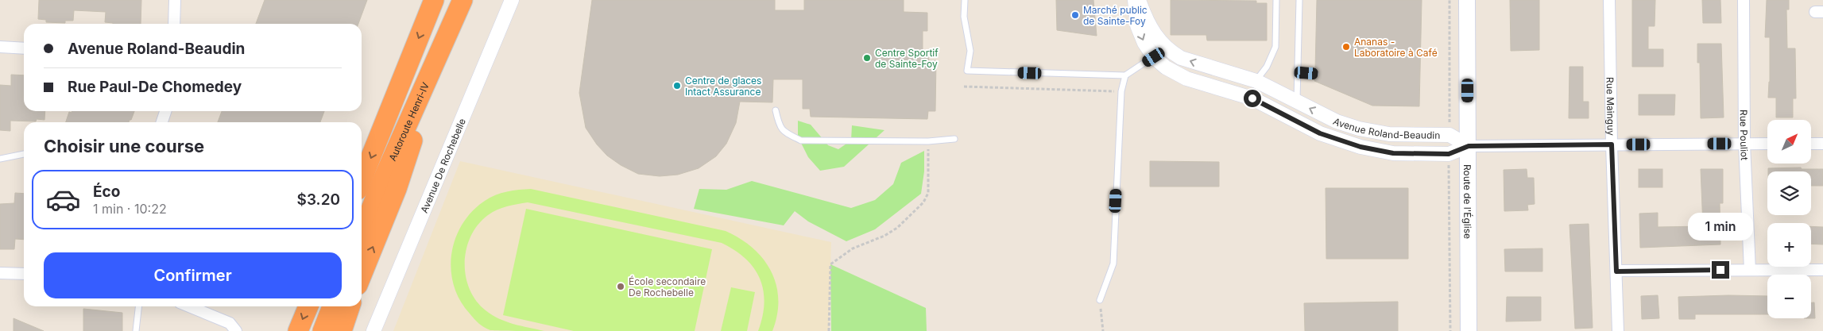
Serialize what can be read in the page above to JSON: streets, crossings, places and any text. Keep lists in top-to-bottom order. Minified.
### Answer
{"streets":{"highway":["Autoroute Henri-IV"],"main road":["Route de l'Église"],"street":["Rue Mainguy","Avenue Roland-Beaudin","Rue Pouliot","Avenue De Rochebelle"]},"crossings":[["Avenue Roland-Beaudin","Route de l'Église"]],"places":["Marché public de Sainte-Foy","Ananas - Laboratoire à Café","Centre Sportif de Sainte-Foy","Centre de glaces Intact Assurance","École secondaire De Rochebelle"],"north":"top right","page":{"banner":["Avenue Roland-Beaudin","Rue Paul-De Chomedey"],"map_buttons":["+","−"],"heading":"Choisir une course","list":[{"name":"Éco","note":"1 min · 10:22","value":"$3.20"}],"bubble":"1 min","buttons":"Confirmer"}}
